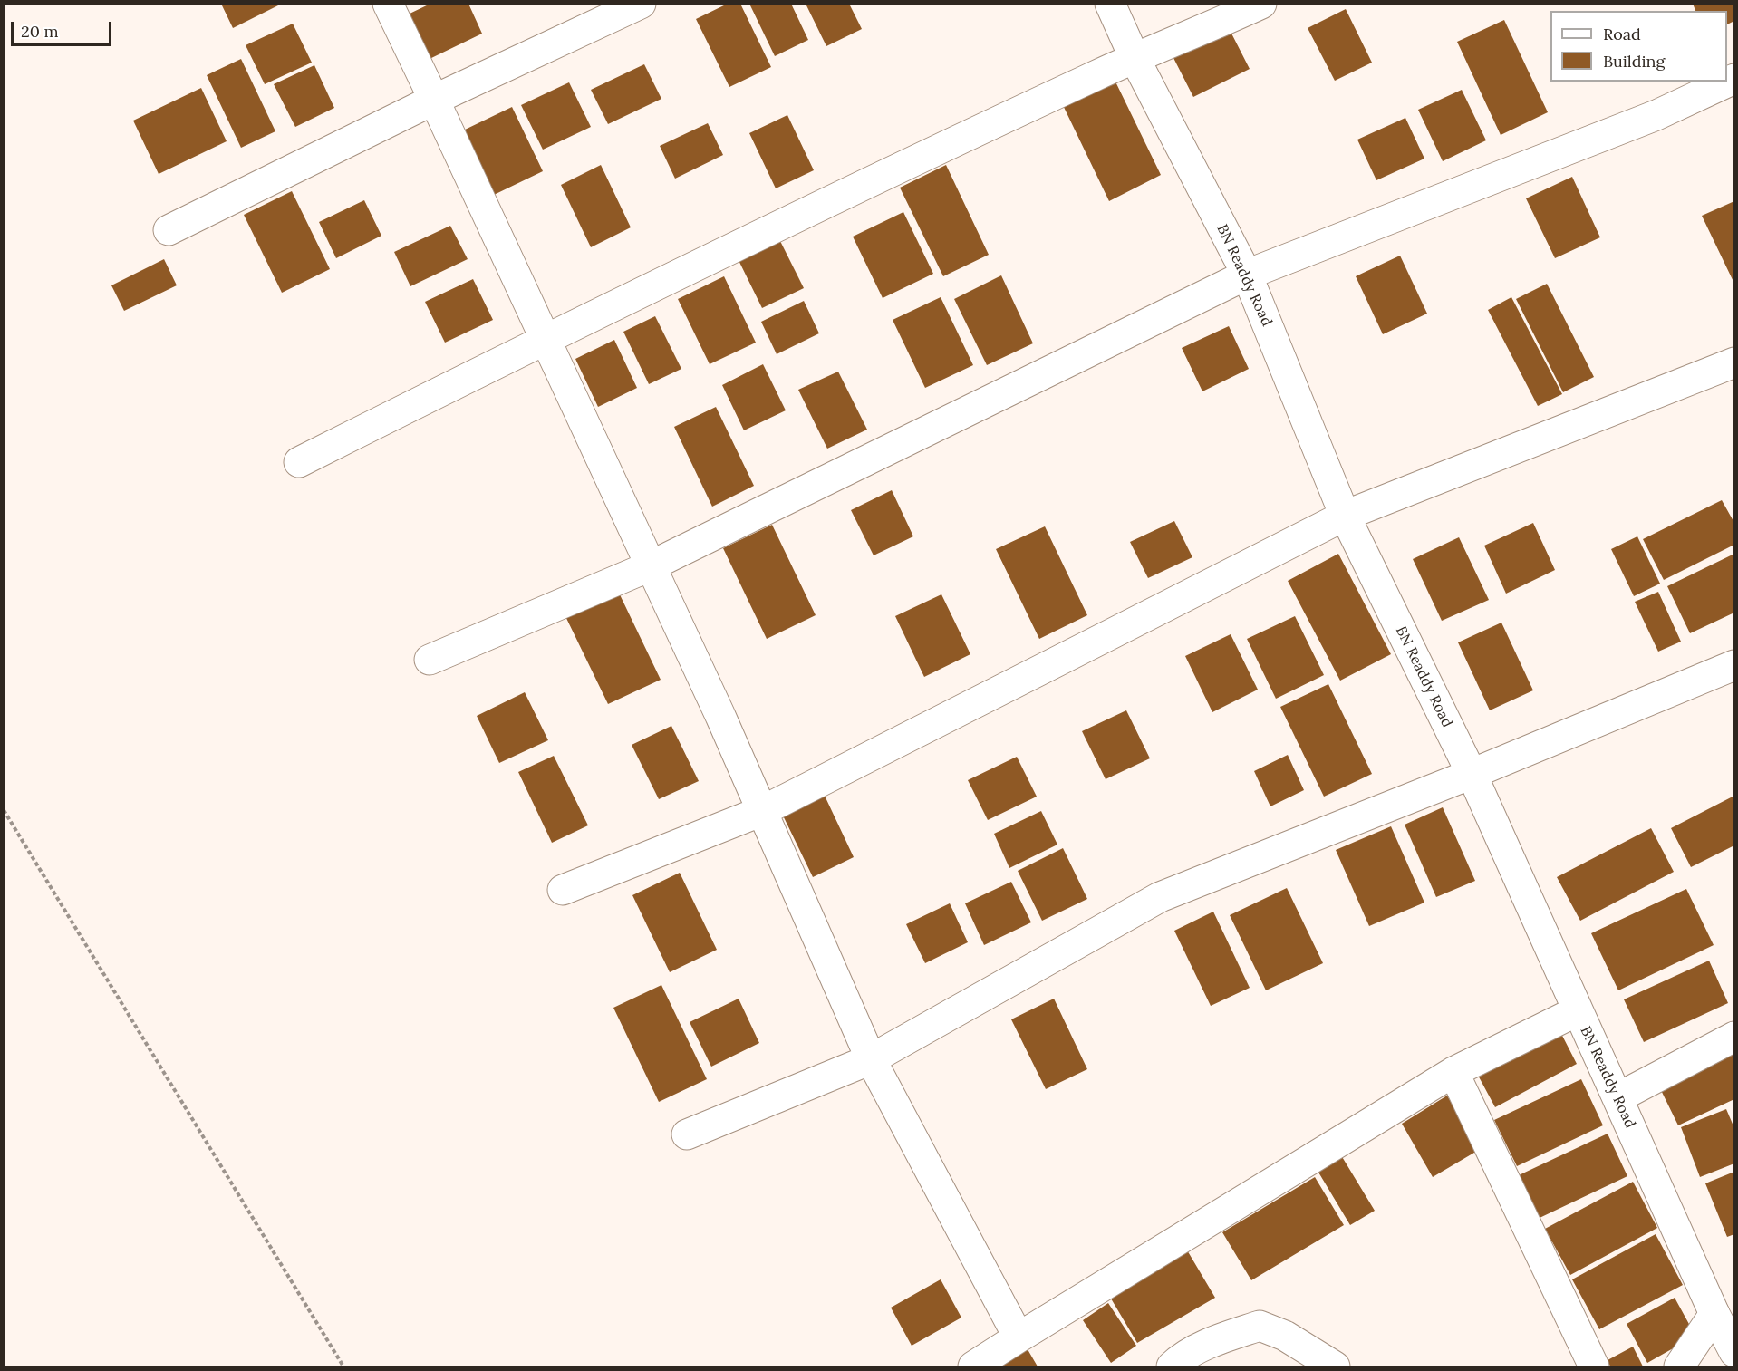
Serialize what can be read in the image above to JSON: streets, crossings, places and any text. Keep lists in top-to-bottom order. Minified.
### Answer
{"streets":{"street":["BN Readdy Road"]},"legend":["Road","Building"],"scale_bar":"20 m"}
